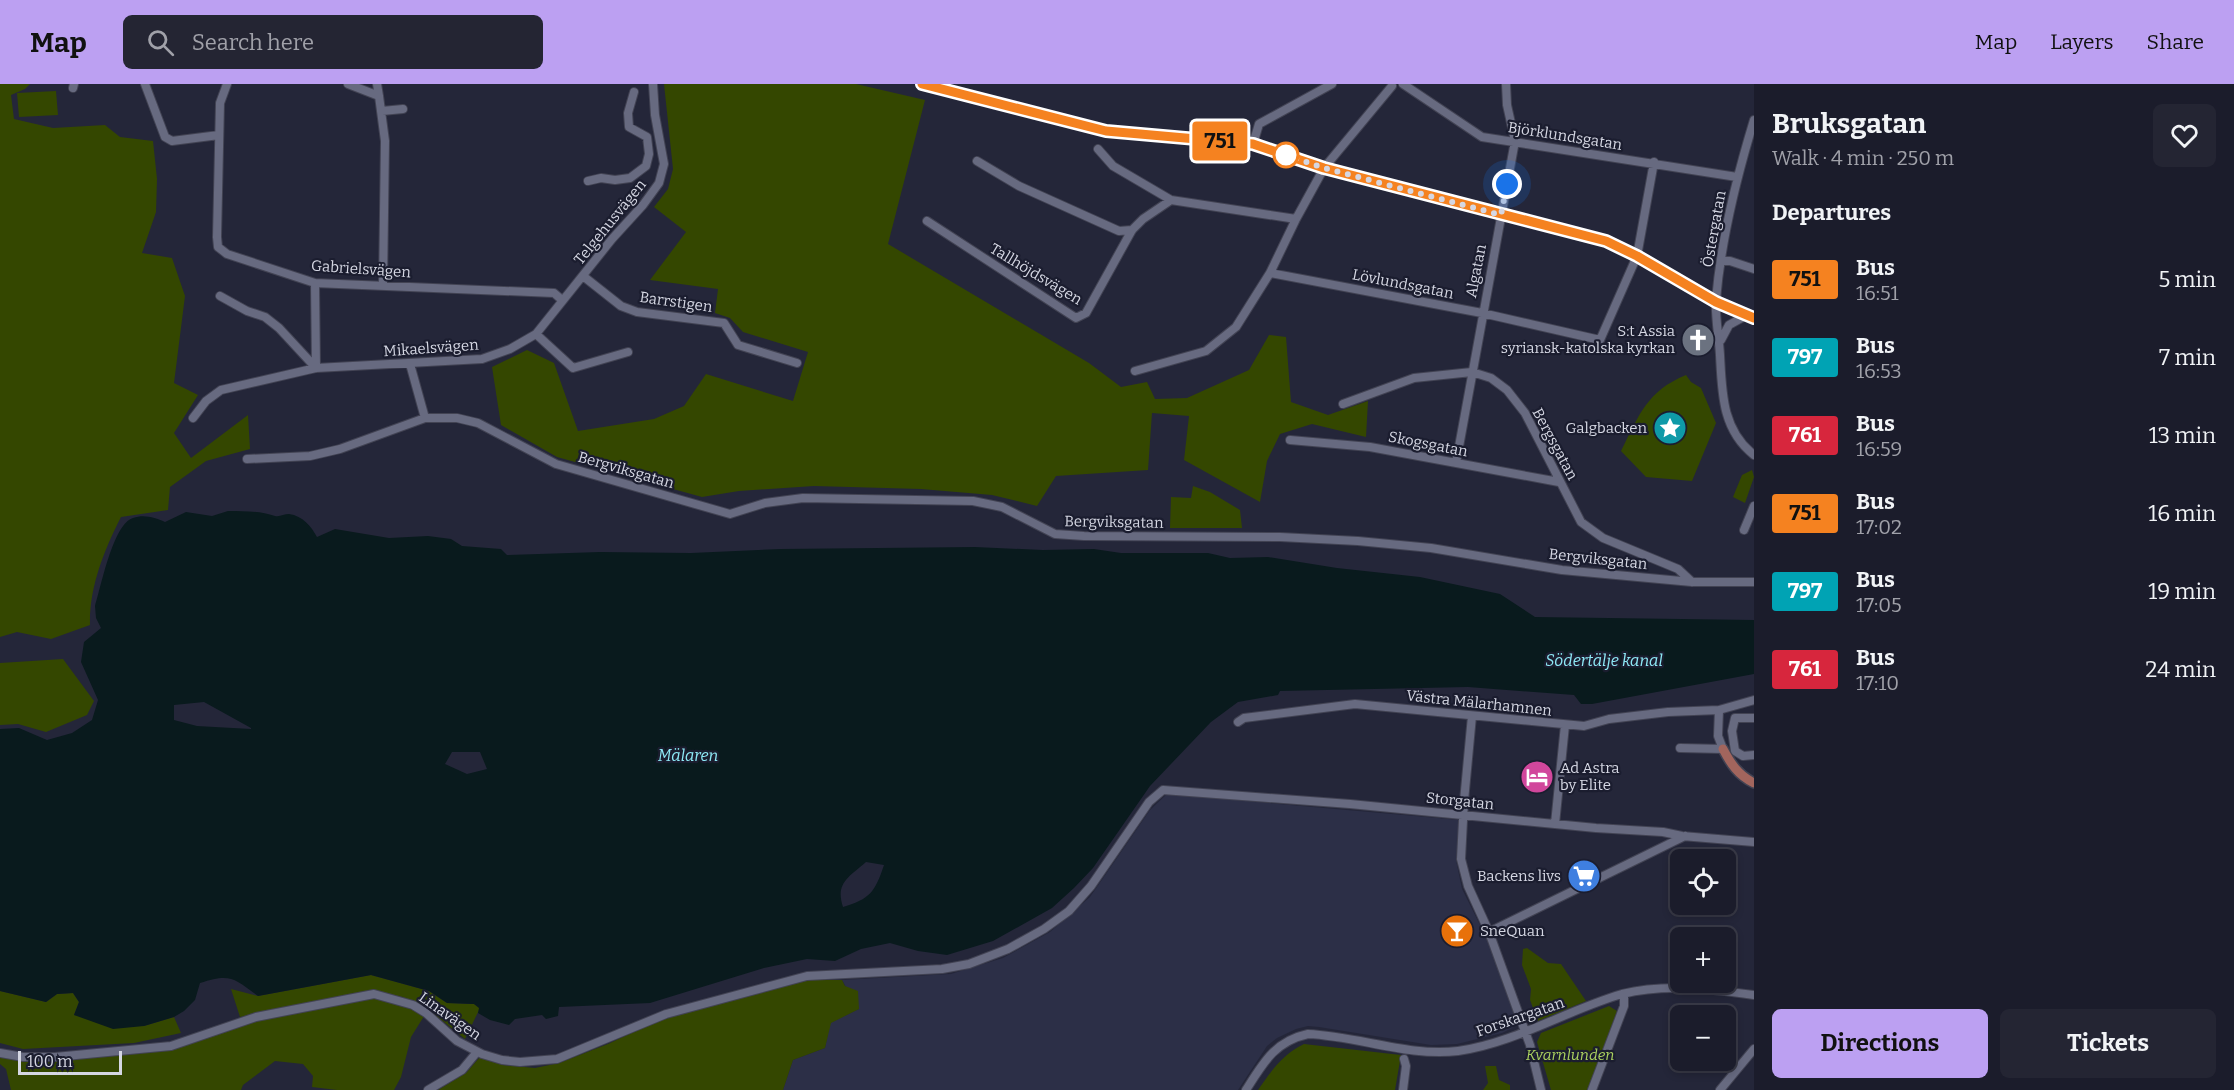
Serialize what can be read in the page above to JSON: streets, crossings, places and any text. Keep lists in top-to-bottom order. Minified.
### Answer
{"streets":{"street":["Björklundsgatan","Telgehusvägen","Östergatan","Gabrielsvägen","Algatan","Tallhöjdsvägen","Lövlundsgatan","Barrstigen","Mikaelsvägen","Skogsgatan","Bergsgatan","Bergviksgatan","Västra Mälarhamnen","Storgatan","Linavägen","Forskargatan"]},"crossings":[["Björklundsgatan","Östergatan"],["Björklundsgatan","Algatan"],["Telgehusvägen","Gabrielsvägen"],["Telgehusvägen","Barrstigen"],["Telgehusvägen","Mikaelsvägen"],["Gabrielsvägen","Mikaelsvägen"],["Algatan","Lövlundsgatan"],["Algatan","Skogsgatan"],["Algatan","Bergsgatan"],["Skogsgatan","Bergsgatan"],["Bergsgatan","Bergviksgatan"],["Storgatan","Linavägen"]],"water":["Södertälje kanal","Mälaren"],"parks":["Kvarnlunden"],"places":{"church":["S:t Assia syriansk-katolska kyrkan"],"place":["Galgbacken"],"hotel":["Ad Astra by Elite"],"supermarket":["Backens livs"],"bar":["SneQuan"]},"lines":["bus line 751"],"scale_bar":"100 m","page":{"header":"Map","search":"Search here","nav":["Map","Layers","Share"],"on_map":"751","heading":[["Bruksgatan","Walk · 4 min · 250 m"],"Departures"],"list":[{"mark":"751","name":"Bus","note":"16:51","value":"5 min"},{"mark":"797","name":"Bus","note":"16:53","value":"7 min"},{"mark":"761","name":"Bus","note":"16:59","value":"13 min"},{"mark":"751","name":"Bus","note":"17:02","value":"16 min"},{"mark":"797","name":"Bus","note":"17:05","value":"19 min"},{"mark":"761","name":"Bus","note":"17:10","value":"24 min"}],"map_buttons":["+","−"],"buttons":["Directions","Tickets"],"scale":"100 m"}}
